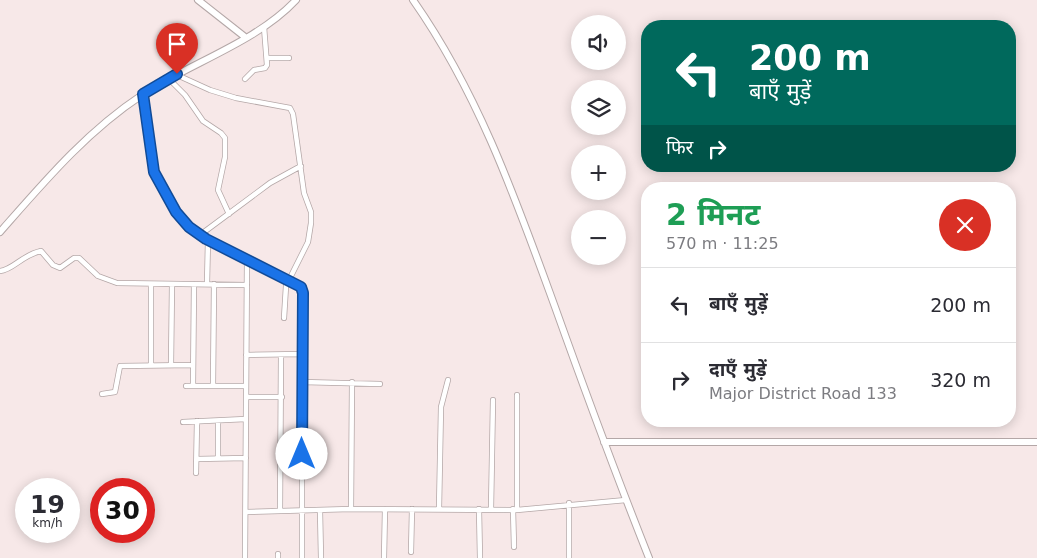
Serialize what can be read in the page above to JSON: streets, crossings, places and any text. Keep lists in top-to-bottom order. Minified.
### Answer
{"page":{"map_buttons":["+","−"],"turn":["200 m","बाएँ मुड़ें"],"then":"फिर","heading":["2 मिनट","570 m · 11:25"],"list":[{"name":"बाएँ मुड़ें","value":"200 m"},{"name":"दाएँ मुड़ें","note":"Major District Road 133","value":"320 m"}],"speed":"19 km/h","limit":"30"}}
